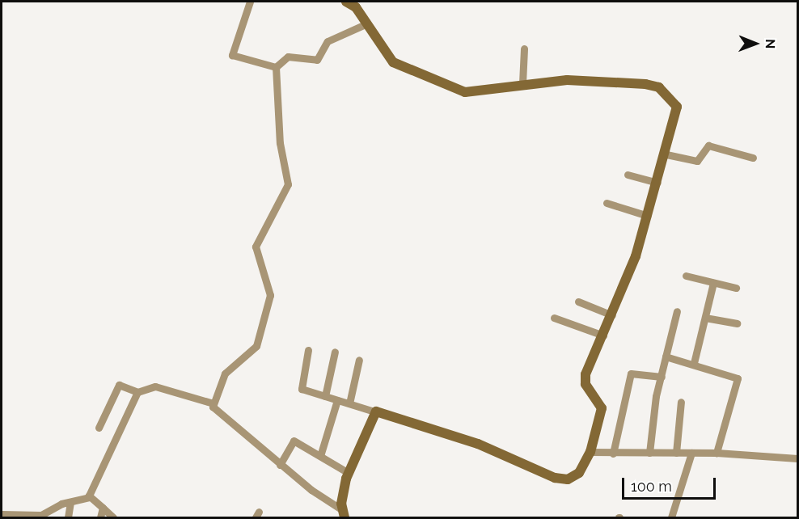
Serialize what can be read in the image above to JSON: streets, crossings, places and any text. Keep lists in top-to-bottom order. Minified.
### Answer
{"scale_bar":"100 m","north":"right"}
